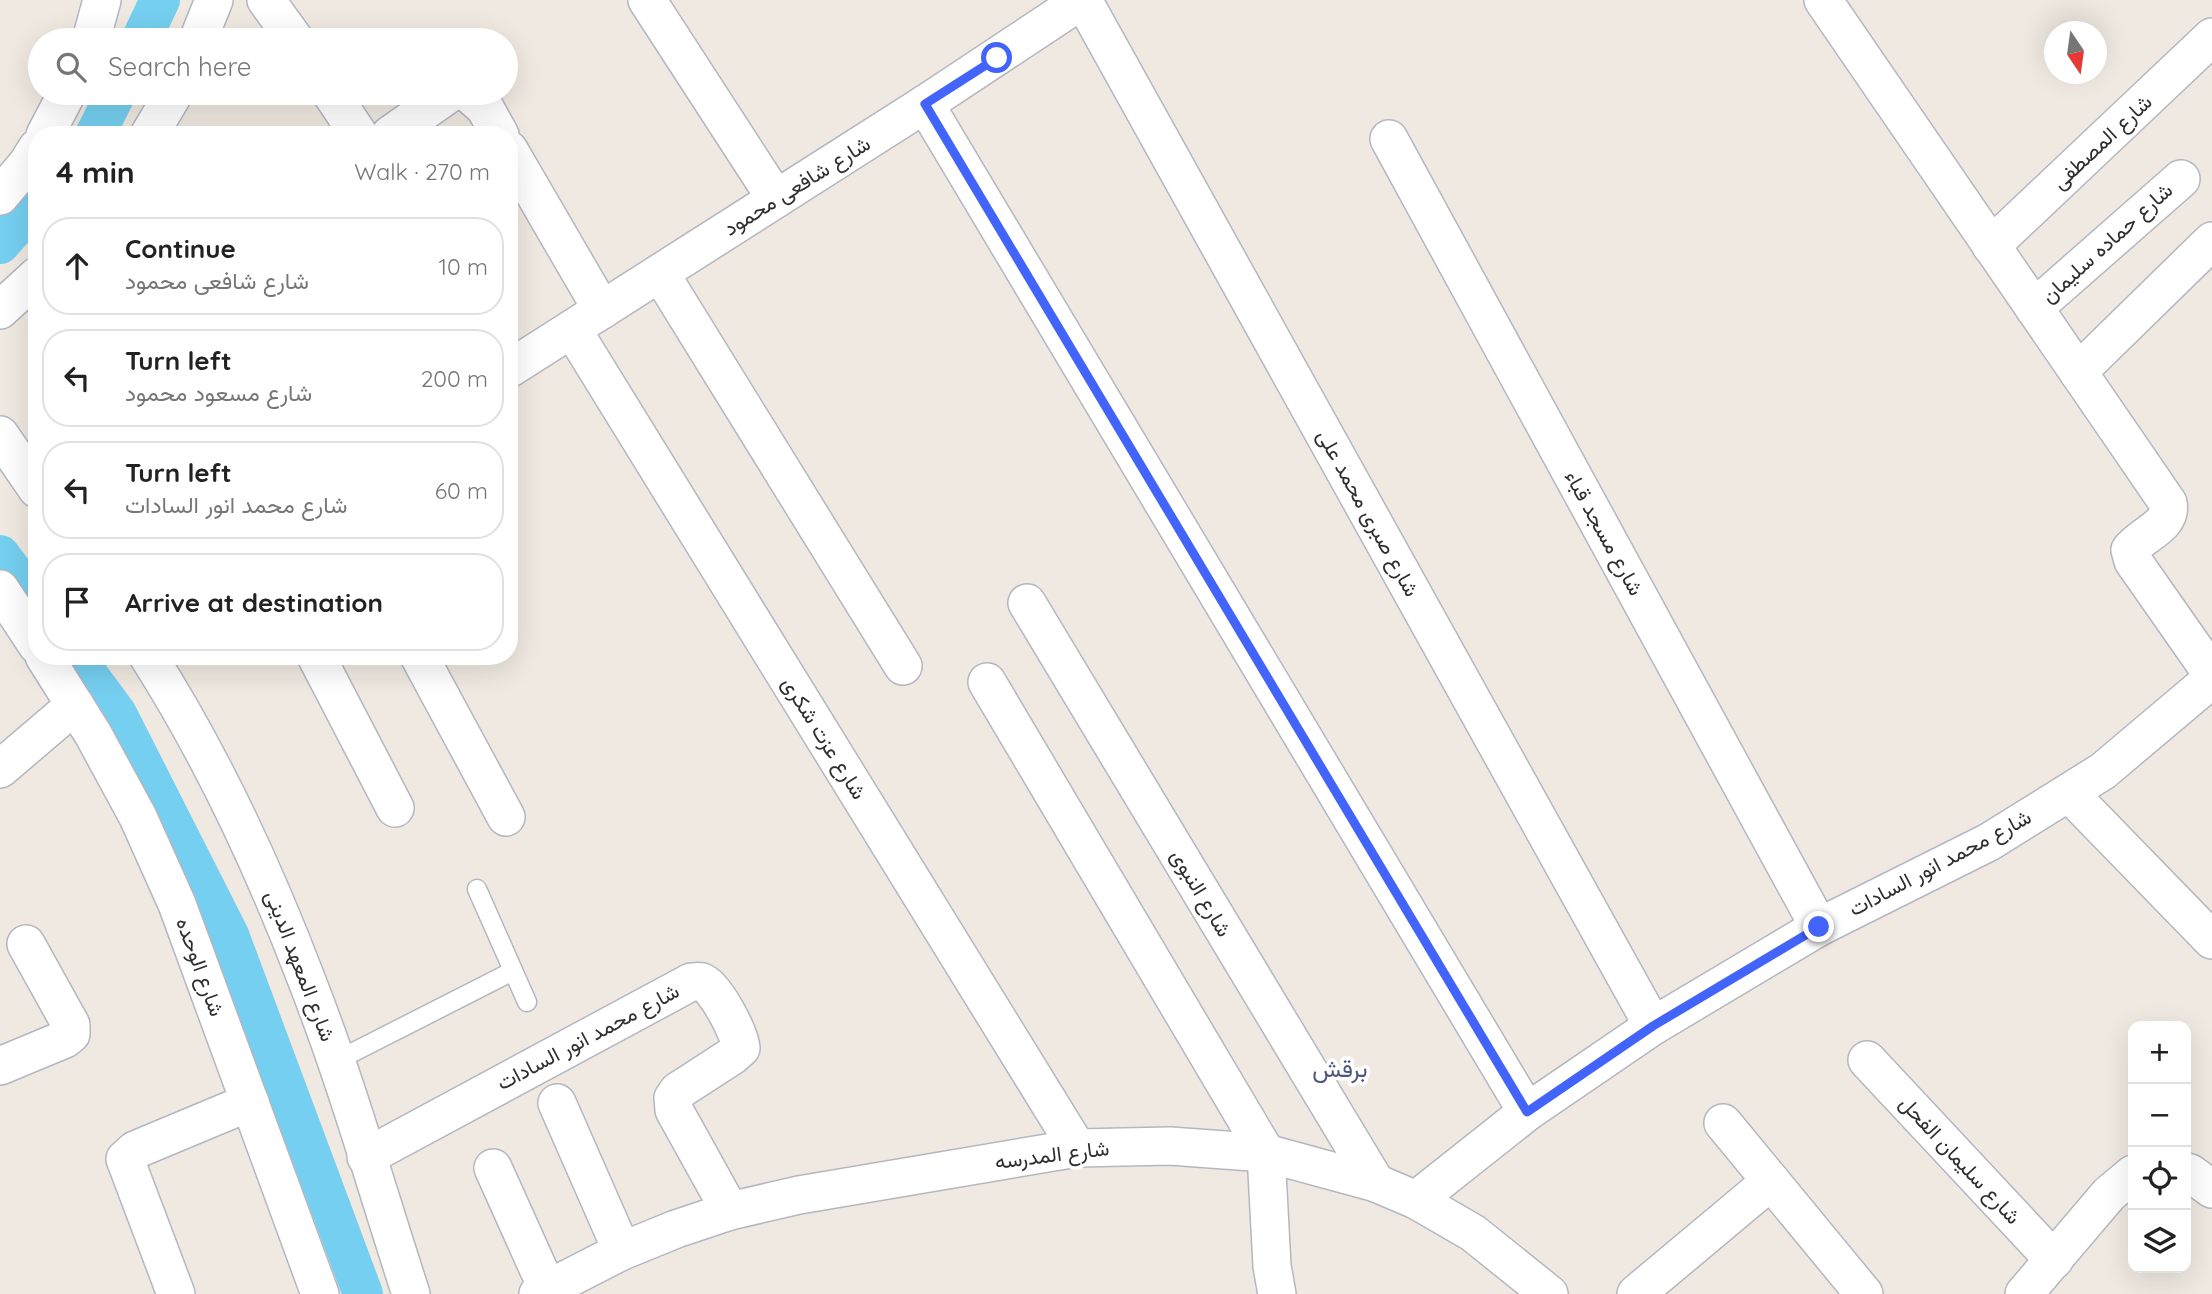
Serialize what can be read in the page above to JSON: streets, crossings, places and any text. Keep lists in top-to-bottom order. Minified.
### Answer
{"streets":{"street":["شارع المصطفى","شارع شافعى محمود","شارع حماده سليمان","شارع صبرى محمد على","شارع مسجد قباء","شارع عزت شكرى","شارع محمد انور السادات","شارع النبوى","شارع المعهد الدينى","شارع الوحده","شارع المدرسه","شارع سليمان الفحل"]},"crossings":[["شارع شافعى محمود","شارع صبرى محمد على"],["شارع شافعى محمود","شارع عزت شكرى"],["شارع صبرى محمد على","شارع محمد انور السادات"],["شارع مسجد قباء","شارع محمد انور السادات"],["شارع عزت شكرى","شارع المدرسه"],["شارع محمد انور السادات","شارع المعهد الدينى"],["شارع محمد انور السادات","شارع المدرسه"],["شارع النبوى","شارع المدرسه"]],"districts":["برقش"],"north":"bottom","page":{"search":"Search here","heading":["4 min","Walk · 270 m"],"list":[["Continue","شارع شافعى محمود","10 m"],["Turn left","شارع مسعود محمود","200 m"],["Turn left","شارع محمد انور السادات","60 m"],"Arrive at destination"],"map_buttons":["+","−"]}}
